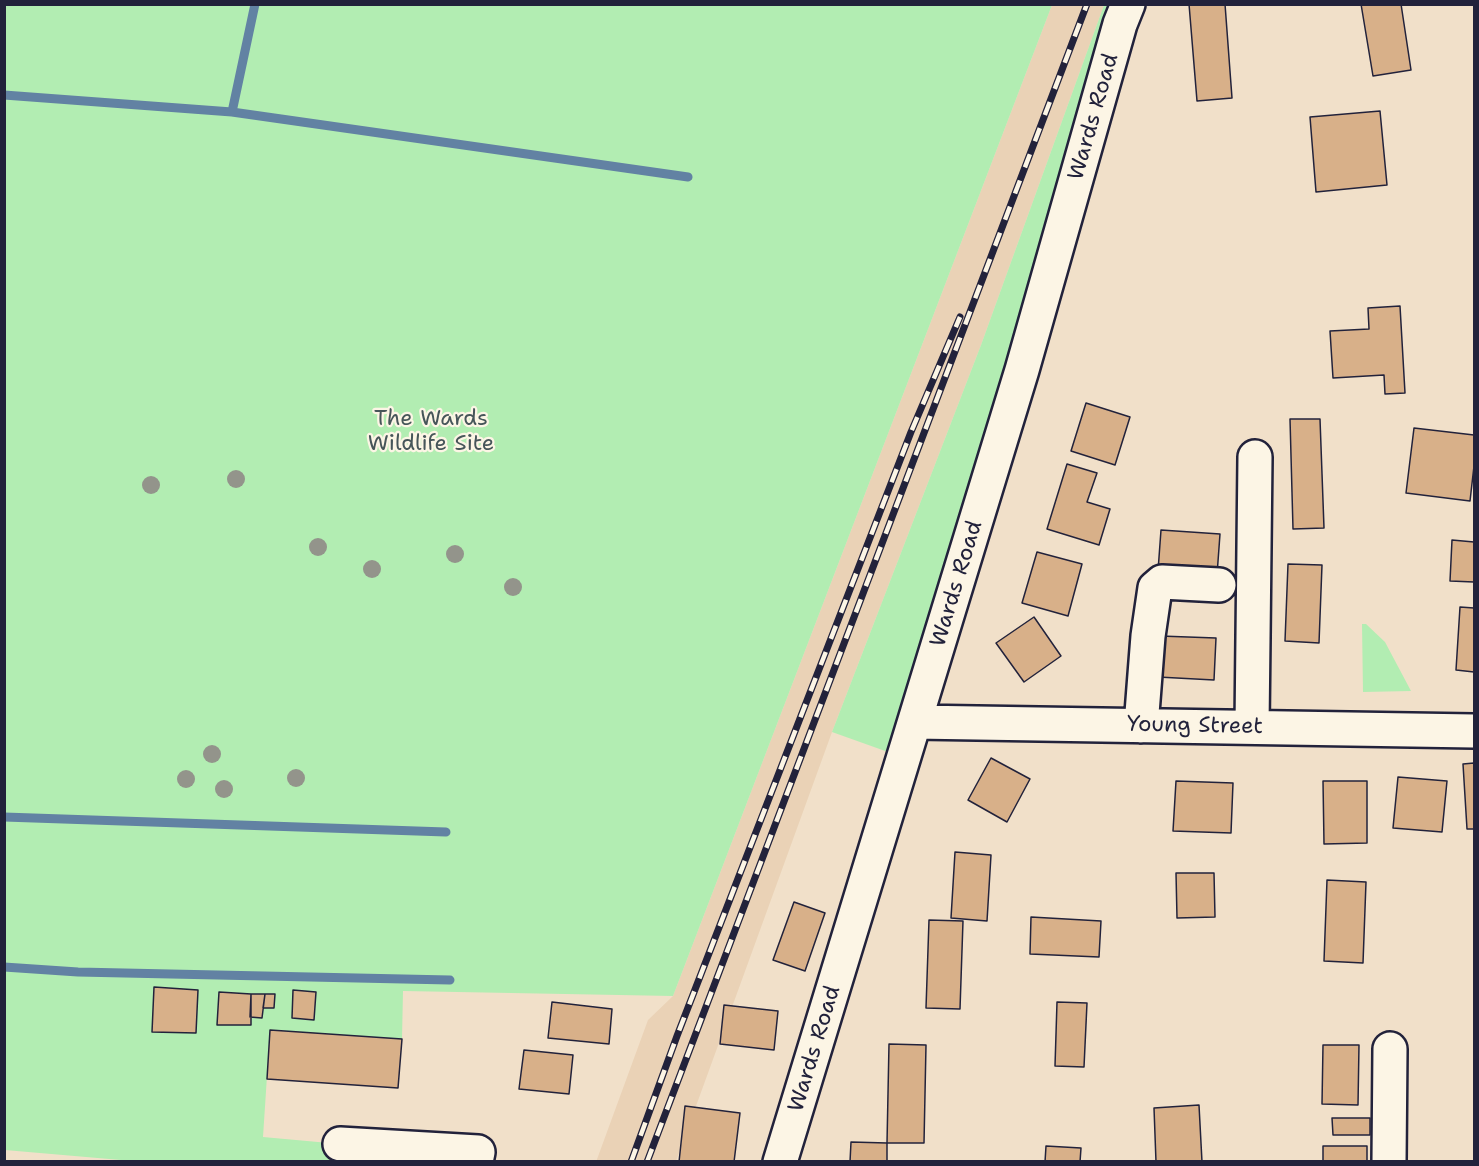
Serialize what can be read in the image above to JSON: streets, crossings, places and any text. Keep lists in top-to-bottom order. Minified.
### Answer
{"streets":{"street":["Wards Road","Young Street"]},"crossings":[["Wards Road","Young Street"]],"parks":["The Wards Wildlife Site"]}
